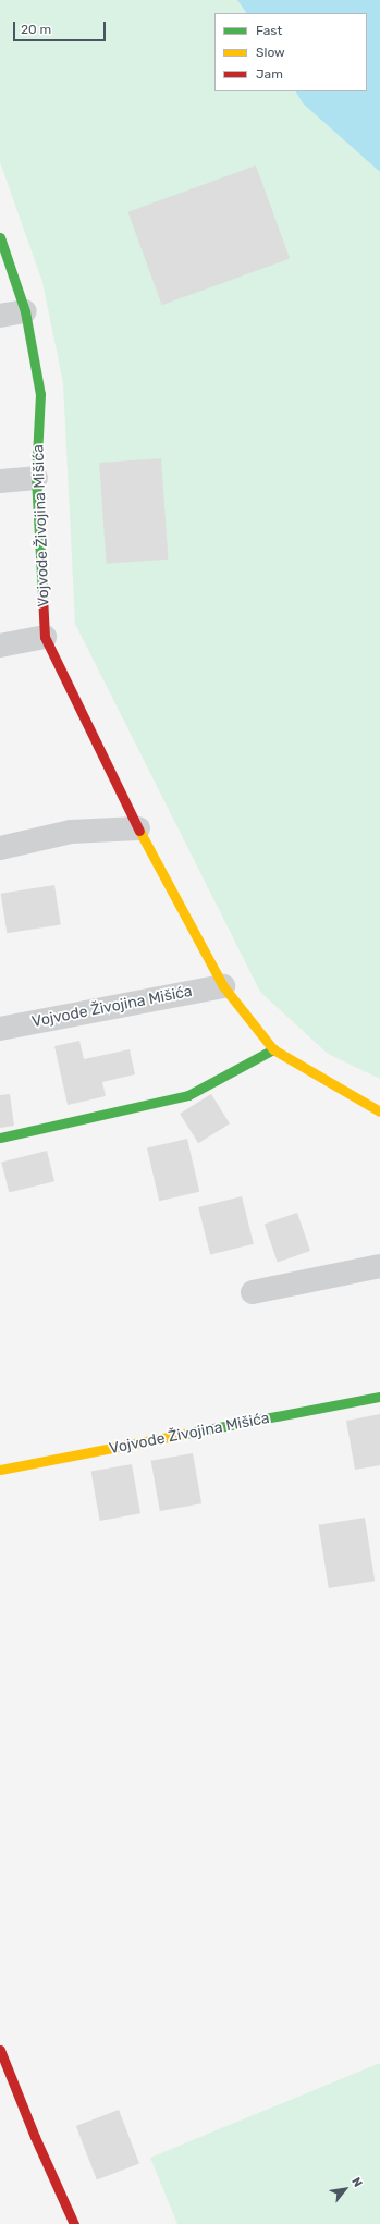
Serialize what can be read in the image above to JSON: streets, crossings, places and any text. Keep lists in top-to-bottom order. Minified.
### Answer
{"streets":{"street":["Vojvode Živojina Mišića"]},"legend":["Fast","Slow","Jam"],"scale_bar":"20 m","north":"top right"}
